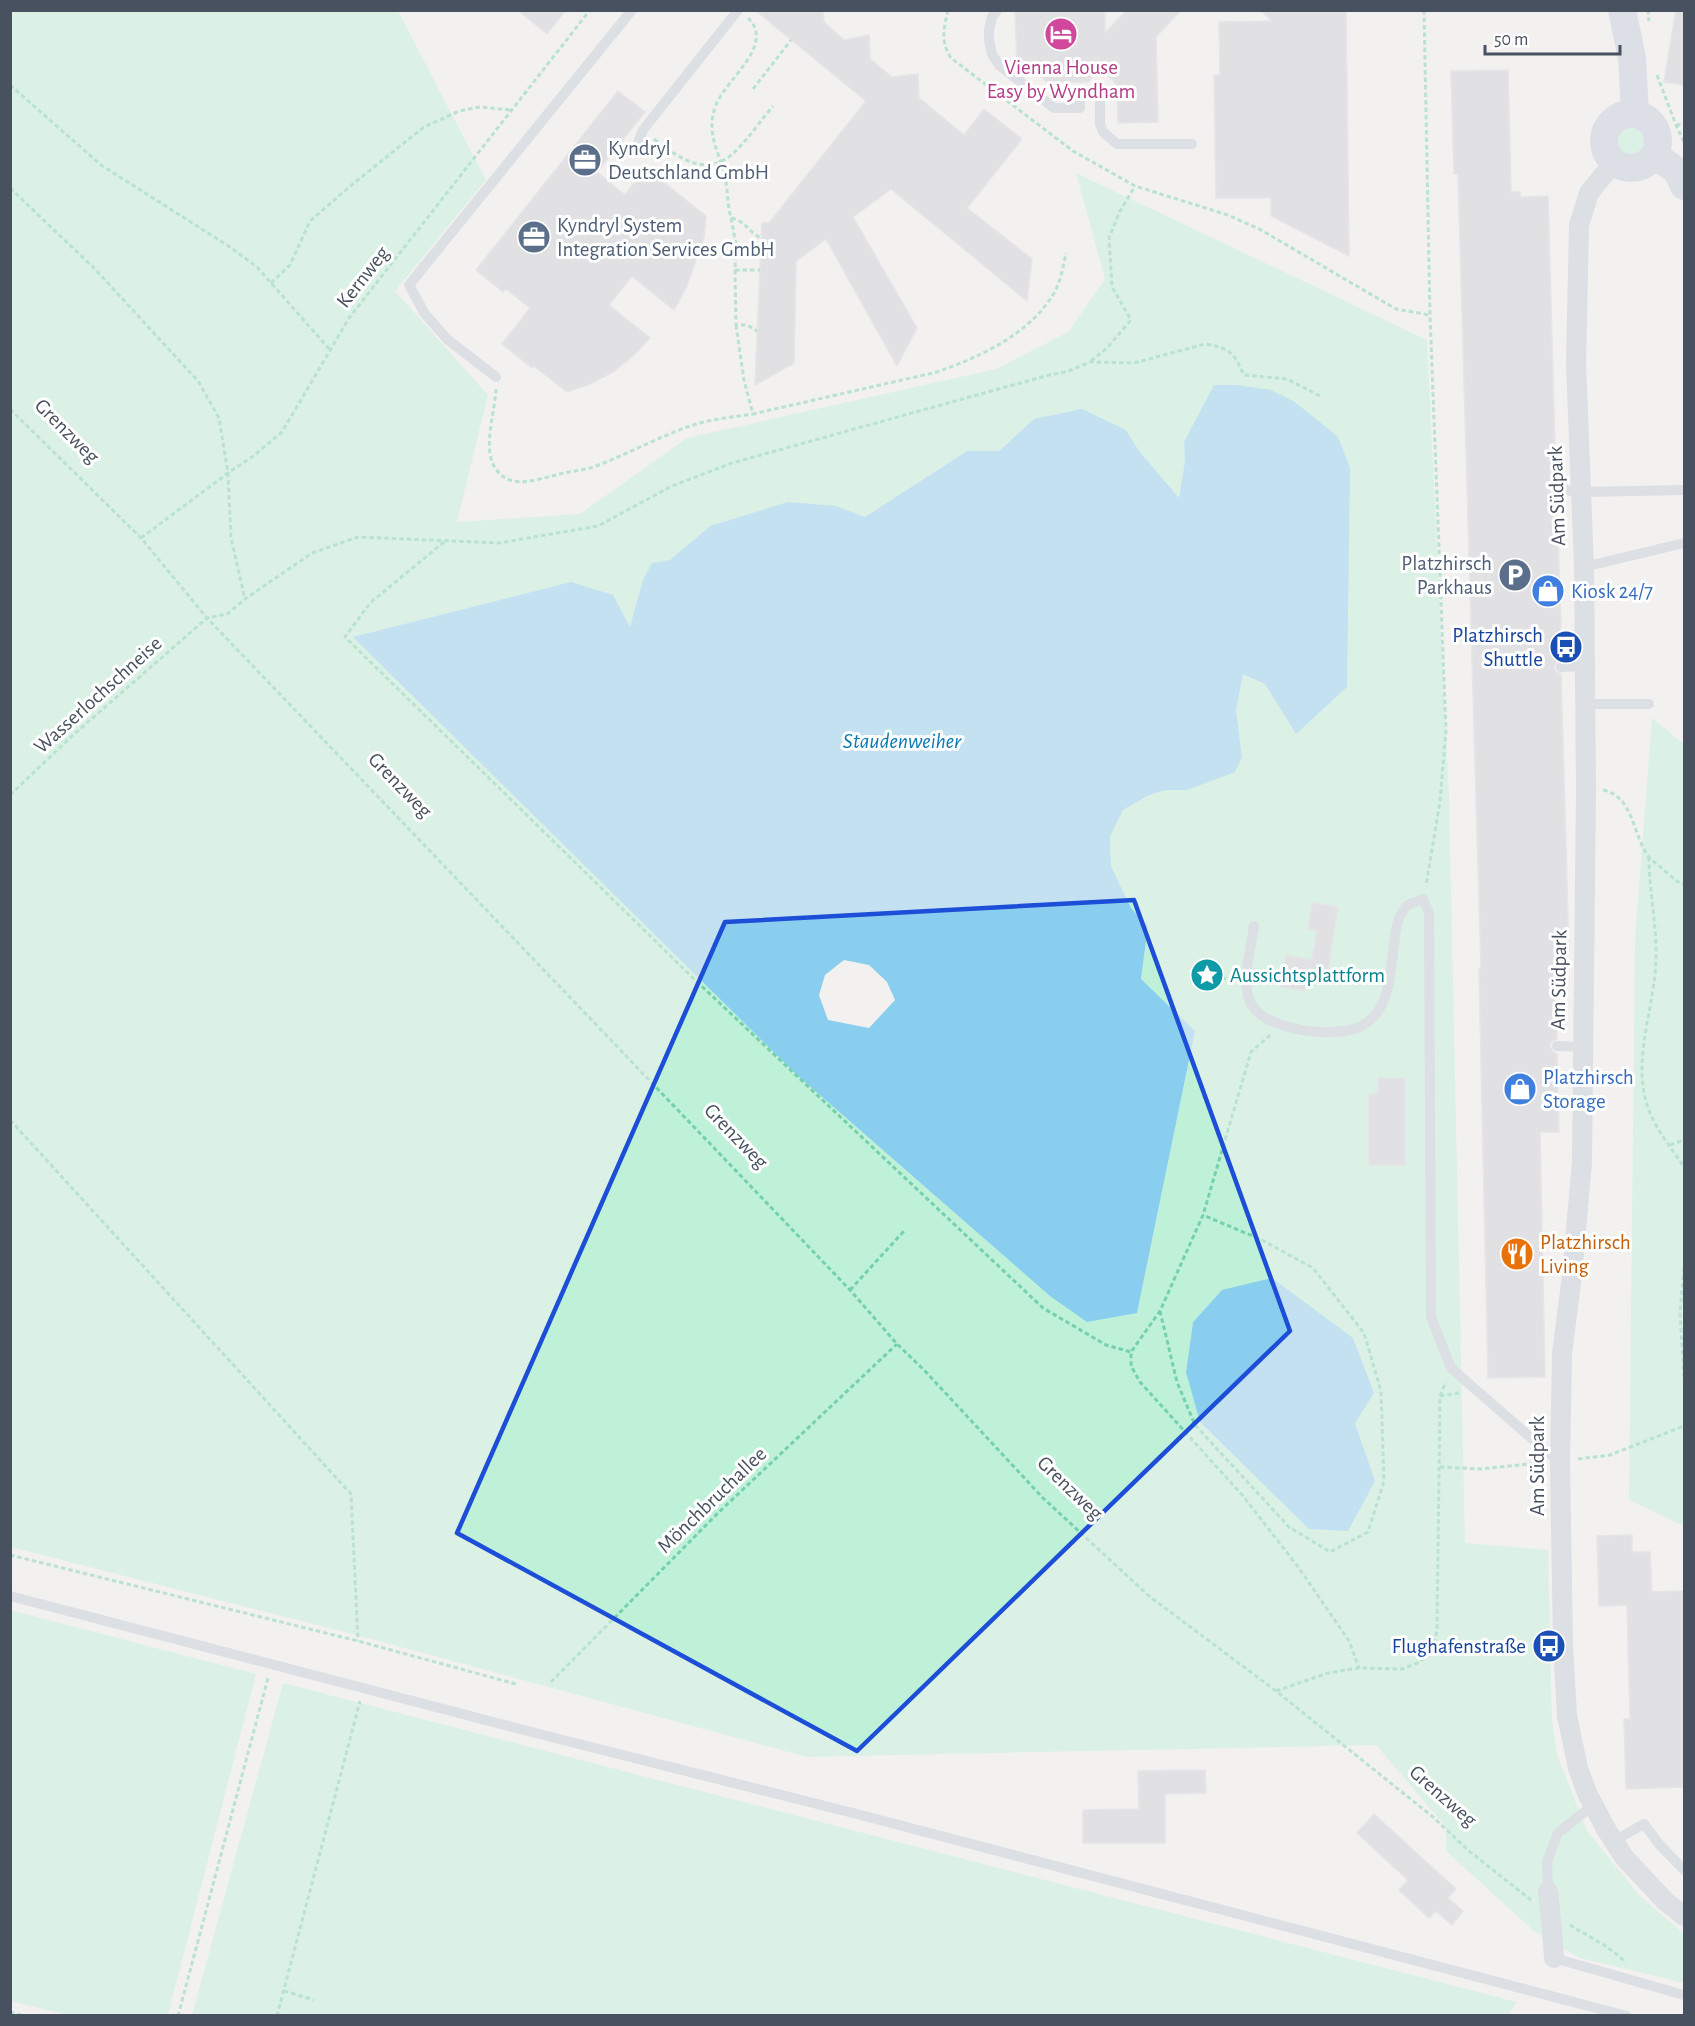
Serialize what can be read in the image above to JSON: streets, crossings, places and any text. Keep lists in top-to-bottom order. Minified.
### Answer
{"streets":{"street":["Am Südpark"],"path":["Kernweg","Grenzweg","Wasserlochschneise","Mönchbruchallee"]},"crossings":[["Kernweg","Grenzweg"],["Grenzweg","Wasserlochschneise"],["Grenzweg","Mönchbruchallee"]],"water":["Staudenweiher"],"places":{"hotel":["Vienna House Easy by Wyndham"],"office":["Kyndryl Deutschland GmbH","Kyndryl System Integration Services GmbH"],"parking":["Platzhirsch Parkhaus"],"shop":["Kiosk 24/7","Platzhirsch Storage"],"bus stop":["Platzhirsch Shuttle","Flughafenstraße"],"place":["Aussichtsplattform"],"restaurant":["Platzhirsch Living"]},"scale_bar":"50 m"}
